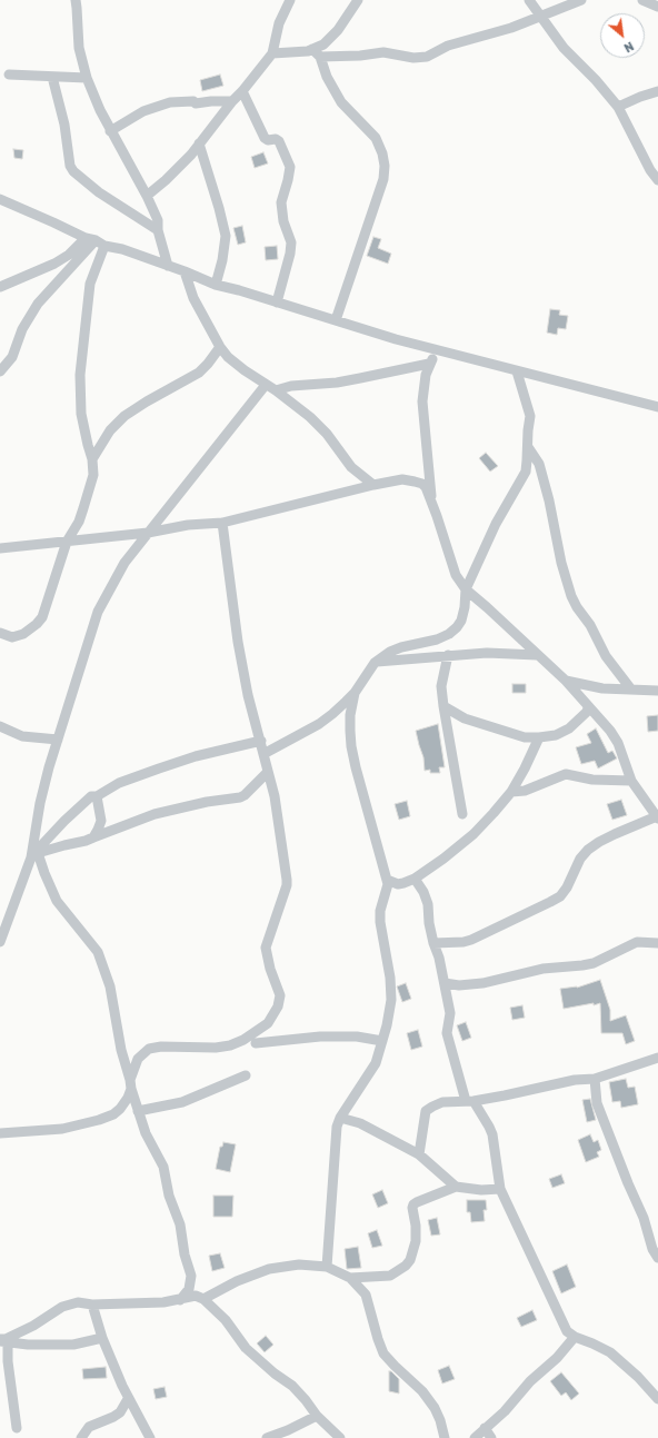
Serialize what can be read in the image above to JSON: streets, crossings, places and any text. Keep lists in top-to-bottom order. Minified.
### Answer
{"north":"bottom right"}
